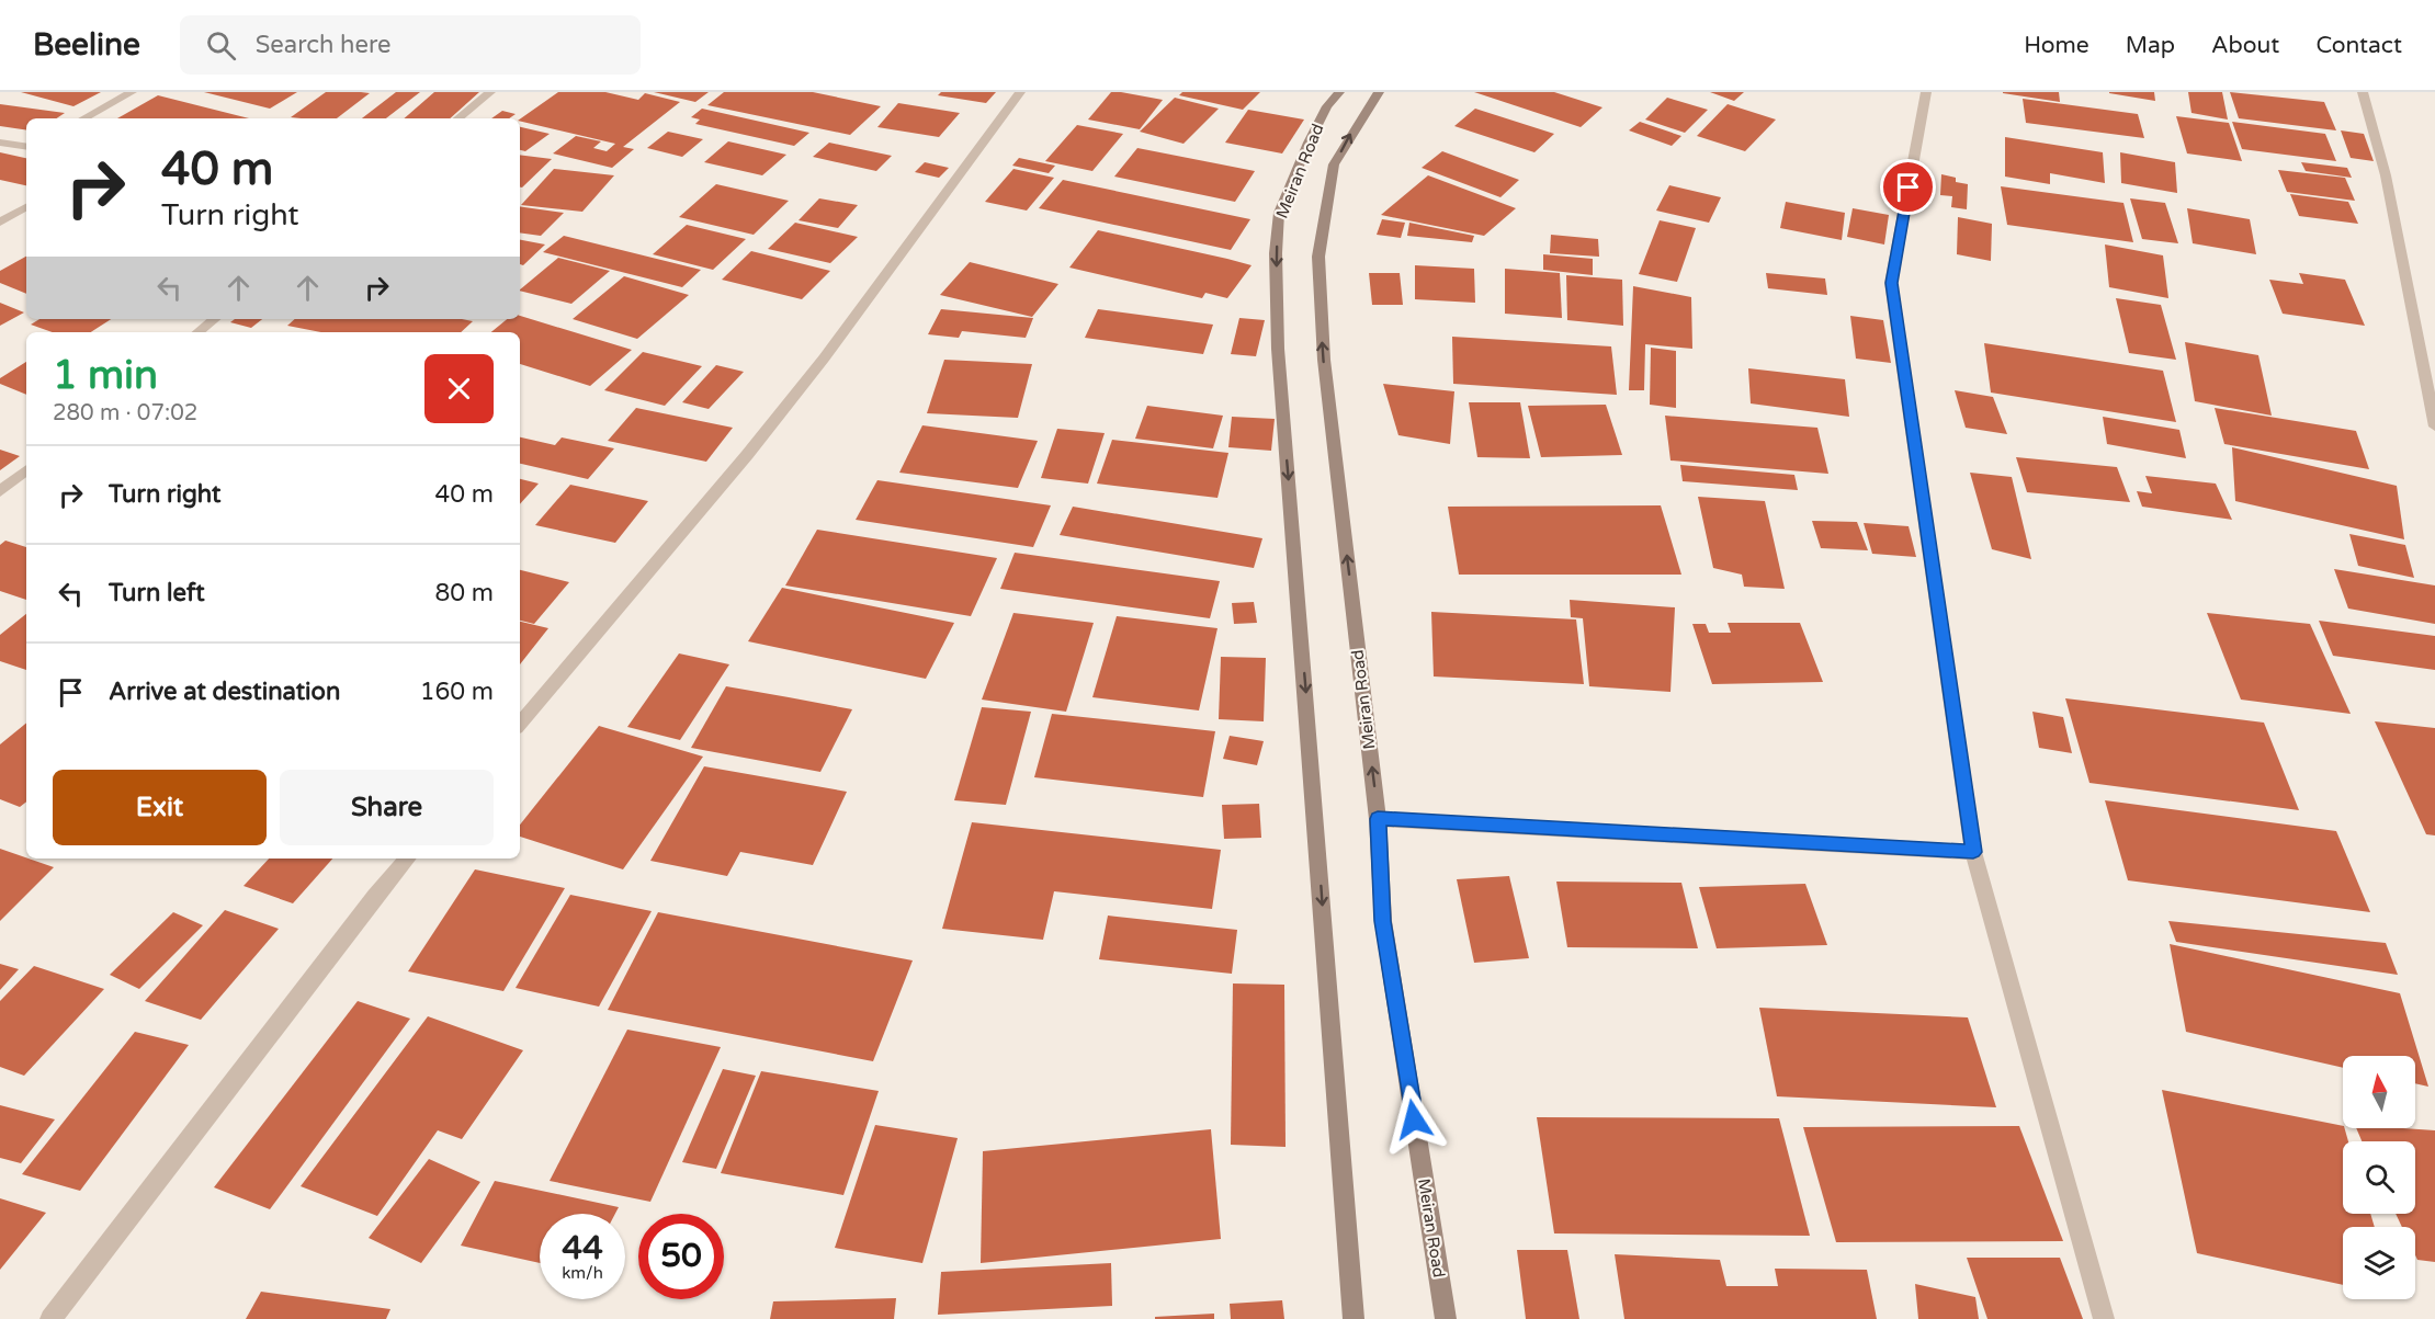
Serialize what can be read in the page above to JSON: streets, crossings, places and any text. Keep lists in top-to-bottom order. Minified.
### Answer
{"streets":{"main road":["Meiran Road"]},"north":"top","page":{"header":"Beeline","search":"Search here","nav":["Home","Map","About","Contact"],"turn":["40 m","Turn right"],"heading":["1 min","280 m · 07:02"],"list":[{"name":"Turn right","value":"40 m"},{"name":"Turn left","value":"80 m"},{"name":"Arrive at destination","value":"160 m"}],"buttons":["Exit","Share"],"speed":"44 km/h","limit":"50"}}
